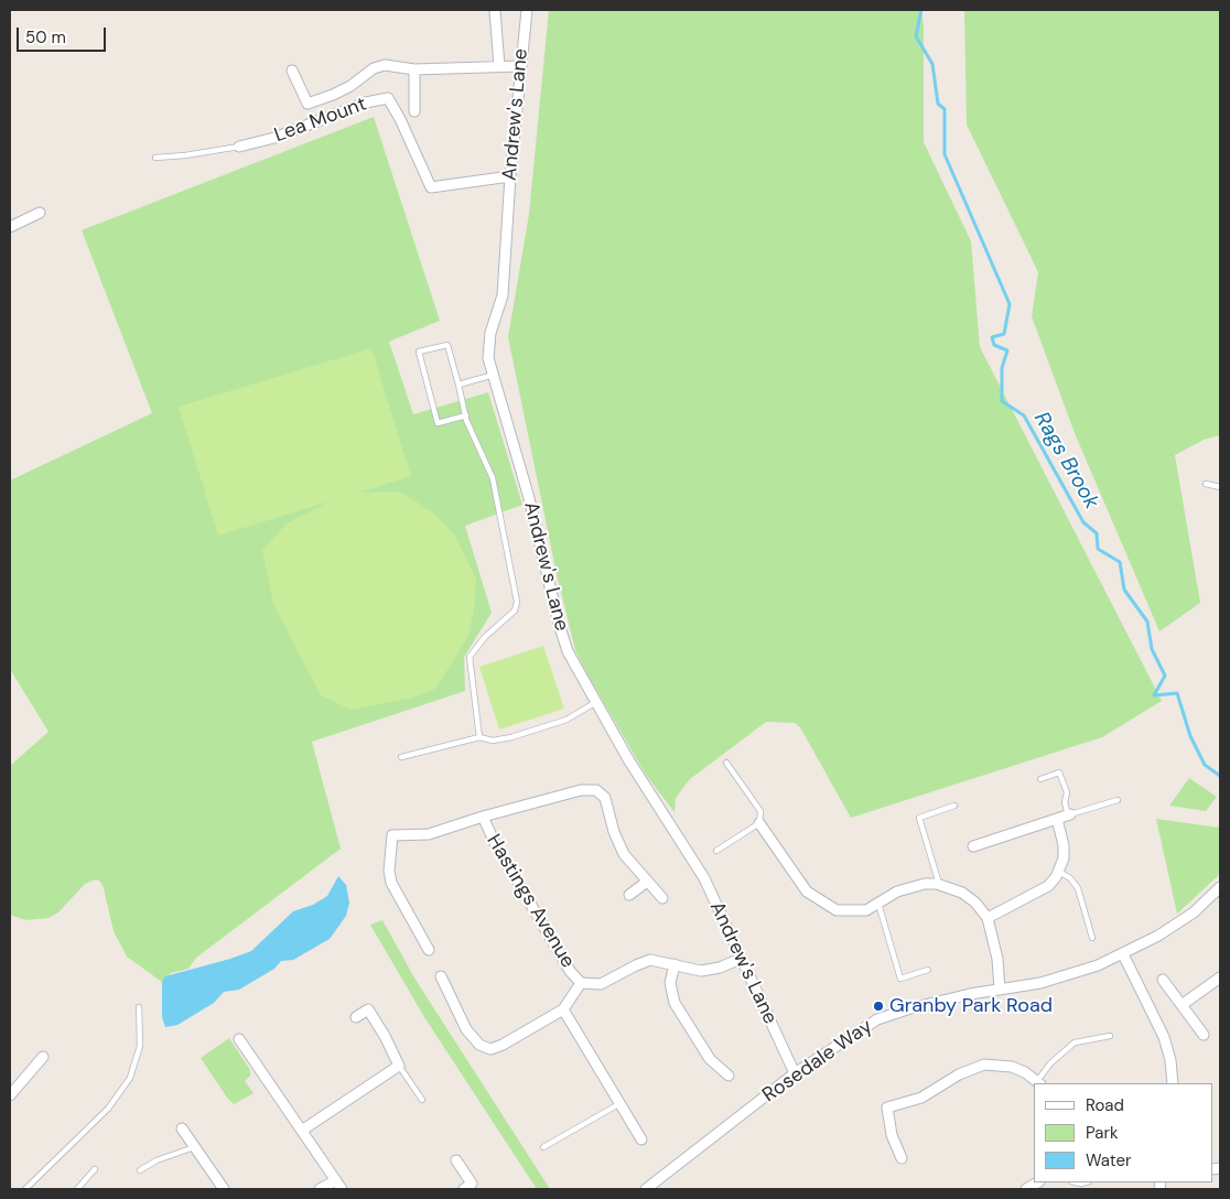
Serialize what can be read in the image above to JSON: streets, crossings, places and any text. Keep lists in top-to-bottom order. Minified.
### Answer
{"streets":{"street":["Andrew's Lane","Lea Mount","Hastings Avenue","Rosedale Way"]},"crossings":[["Andrew's Lane","Lea Mount"],["Andrew's Lane","Hastings Avenue"],["Andrew's Lane","Rosedale Way"]],"water":["Rags Brook"],"places":["Granby Park Road"],"legend":["Road","Park","Water"],"scale_bar":"50 m"}
